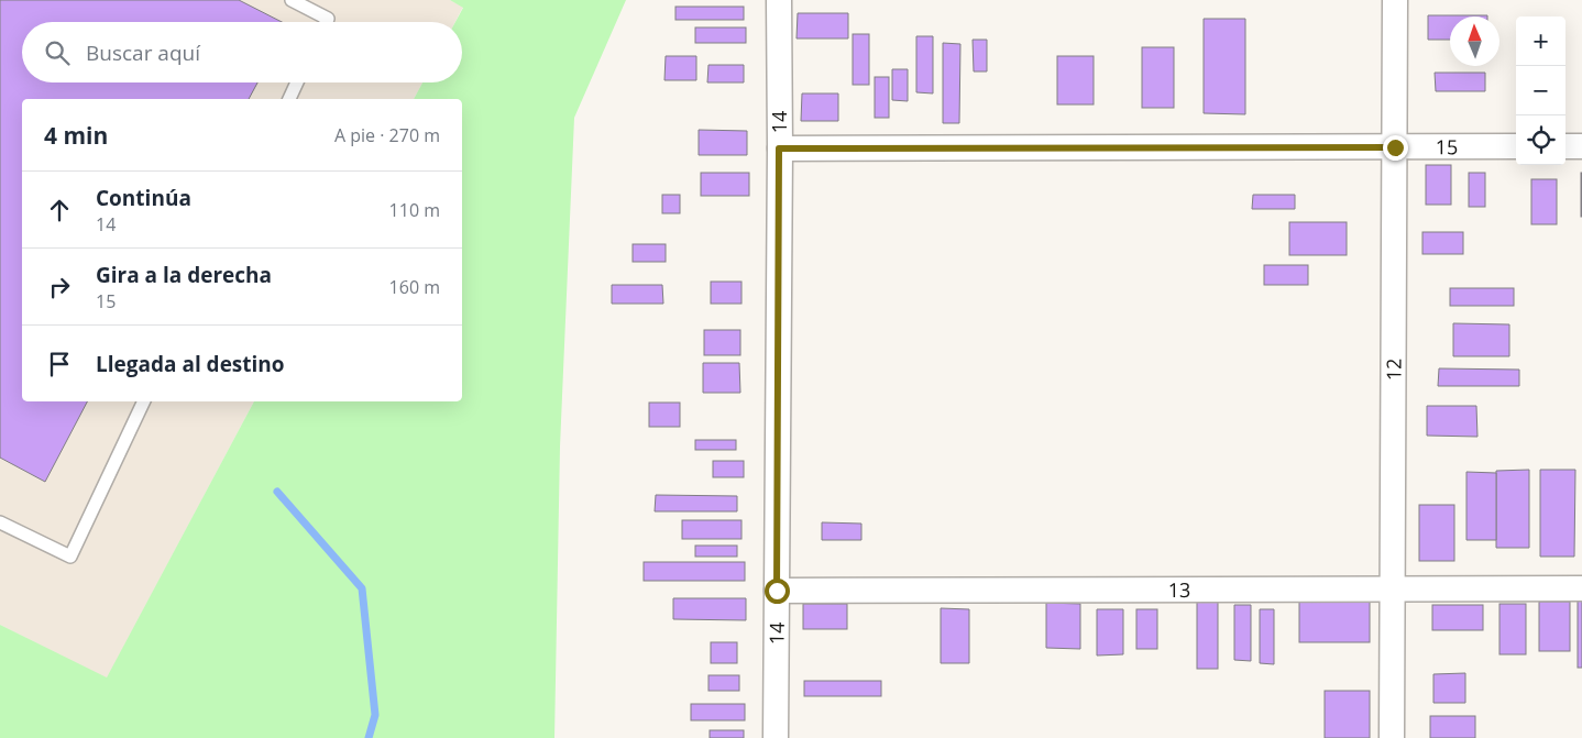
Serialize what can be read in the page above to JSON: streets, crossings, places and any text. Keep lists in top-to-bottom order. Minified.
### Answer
{"streets":{"street":["14","15","12","13"]},"crossings":[["14","15"],["14","13"],["15","12"],["12","13"]],"north":"top","page":{"map_buttons":["+","−"],"search":"Buscar aquí","heading":["4 min","A pie · 270 m"],"list":[["Continúa","14","110 m"],["Gira a la derecha","15","160 m"],"Llegada al destino"]}}
